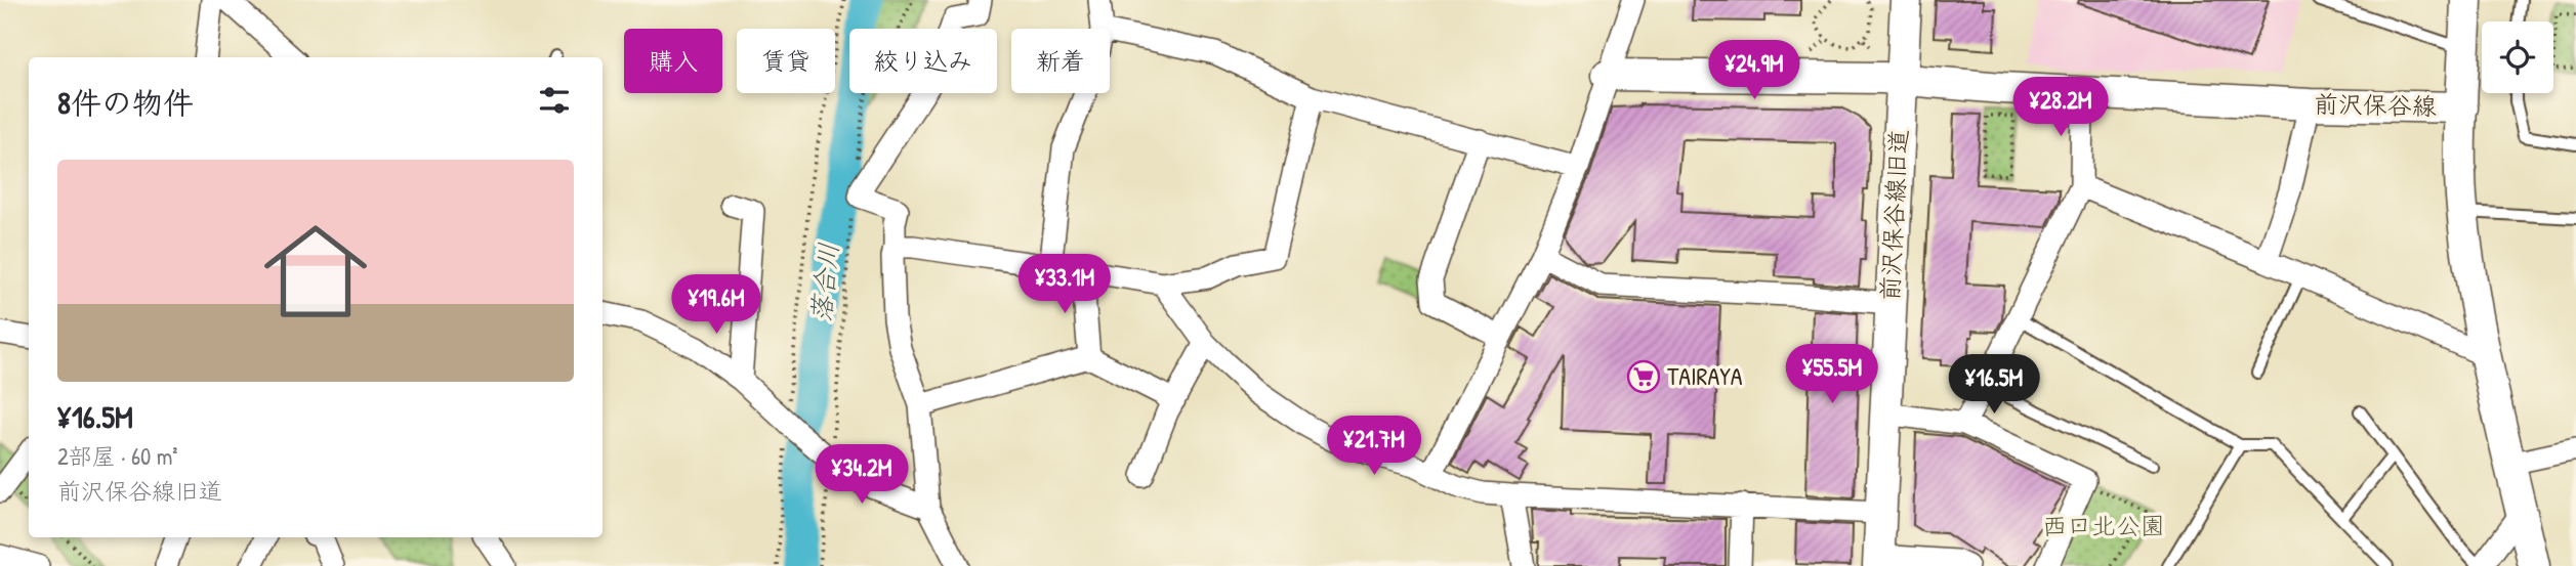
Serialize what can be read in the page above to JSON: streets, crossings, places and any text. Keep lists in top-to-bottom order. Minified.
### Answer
{"streets":{"main road":["前沢保谷線","前沢保谷線旧道"]},"crossings":[["前沢保谷線","前沢保谷線旧道"]],"water":["落合川"],"parks":["西口北公園"],"places":{"supermarket":["TAIRAYA"]},"page":{"chip":["購入","賃貸","絞り込み","新着"],"price":["¥24.9M","¥28.2M","¥33.1M","¥19.6M","¥55.5M","¥16.5M","¥21.7M","¥34.2M"],"heading":"8件の物件","list":[{"name":"¥16.5M","note":"2部屋 · 60 m² · 前沢保谷線旧道"}]}}
